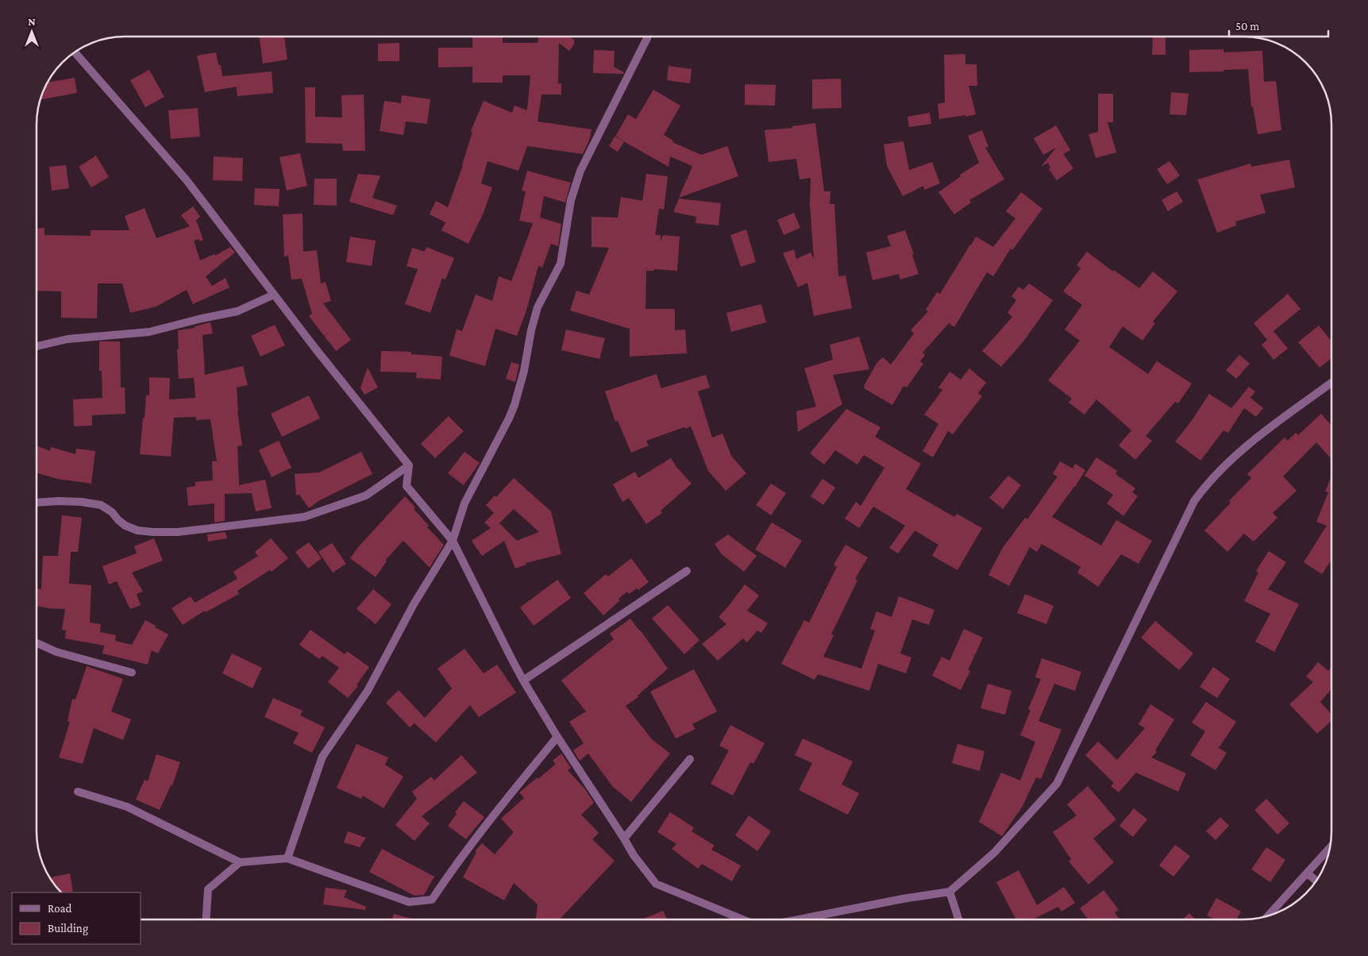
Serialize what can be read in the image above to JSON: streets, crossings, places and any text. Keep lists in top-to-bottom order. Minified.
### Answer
{"legend":["Road","Building"],"scale_bar":"50 m","north":"top"}
